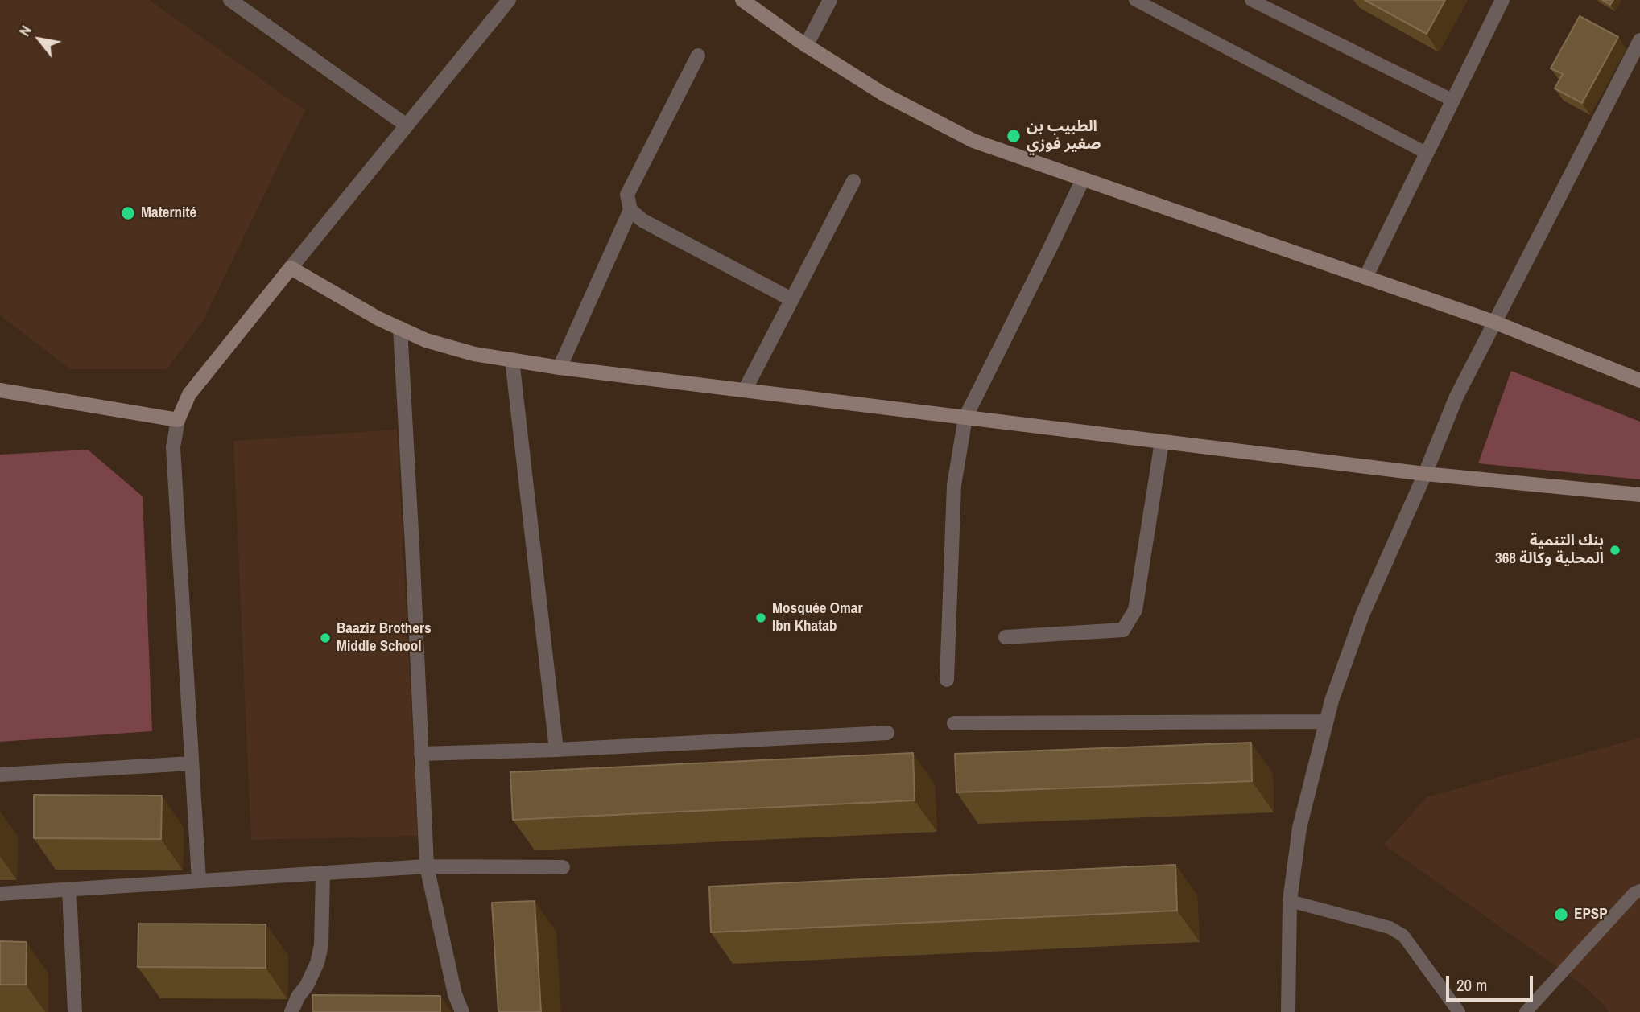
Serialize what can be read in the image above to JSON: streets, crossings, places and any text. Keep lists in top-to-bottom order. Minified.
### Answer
{"places":["الطبيب بن صغير فوزي","Maternité","بنك التنمية المحلية وكالة 368","Mosquée Omar Ibn Khatab","Baaziz Brothers Middle School","EPSP"],"scale_bar":"20 m","north":"top left"}
